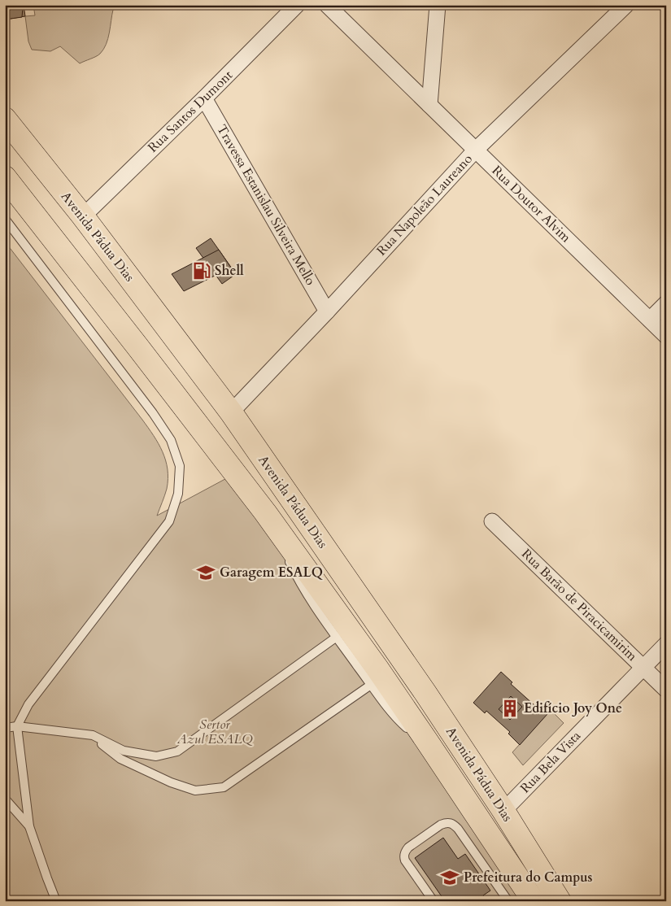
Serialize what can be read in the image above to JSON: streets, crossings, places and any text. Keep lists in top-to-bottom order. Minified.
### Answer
{"streets":{"highway":["Avenida Pádua Dias"],"street":["Rua Santos Dumont","Rua Doutor Alvim","Travessa Estanislau Silveira Mello","Rua Napoleão Laureano","Rua Barão de Piracicamirim","Rua Bela Vista"]},"crossings":[["Rua Santos Dumont","Travessa Estanislau Silveira Mello"],["Rua Santos Dumont","Avenida Pádua Dias"],["Rua Doutor Alvim","Rua Napoleão Laureano"],["Travessa Estanislau Silveira Mello","Rua Napoleão Laureano"],["Rua Napoleão Laureano","Avenida Pádua Dias"],["Avenida Pádua Dias","Rua Bela Vista"],["Rua Barão de Piracicamirim","Rua Bela Vista"]],"parks":["Sertor Azul ESALQ"],"places":{"fuel station":["Shell"],"school or university":["Garagem ESALQ","Prefeitura do Campus"],"building":["Edifício Joy One"]}}
